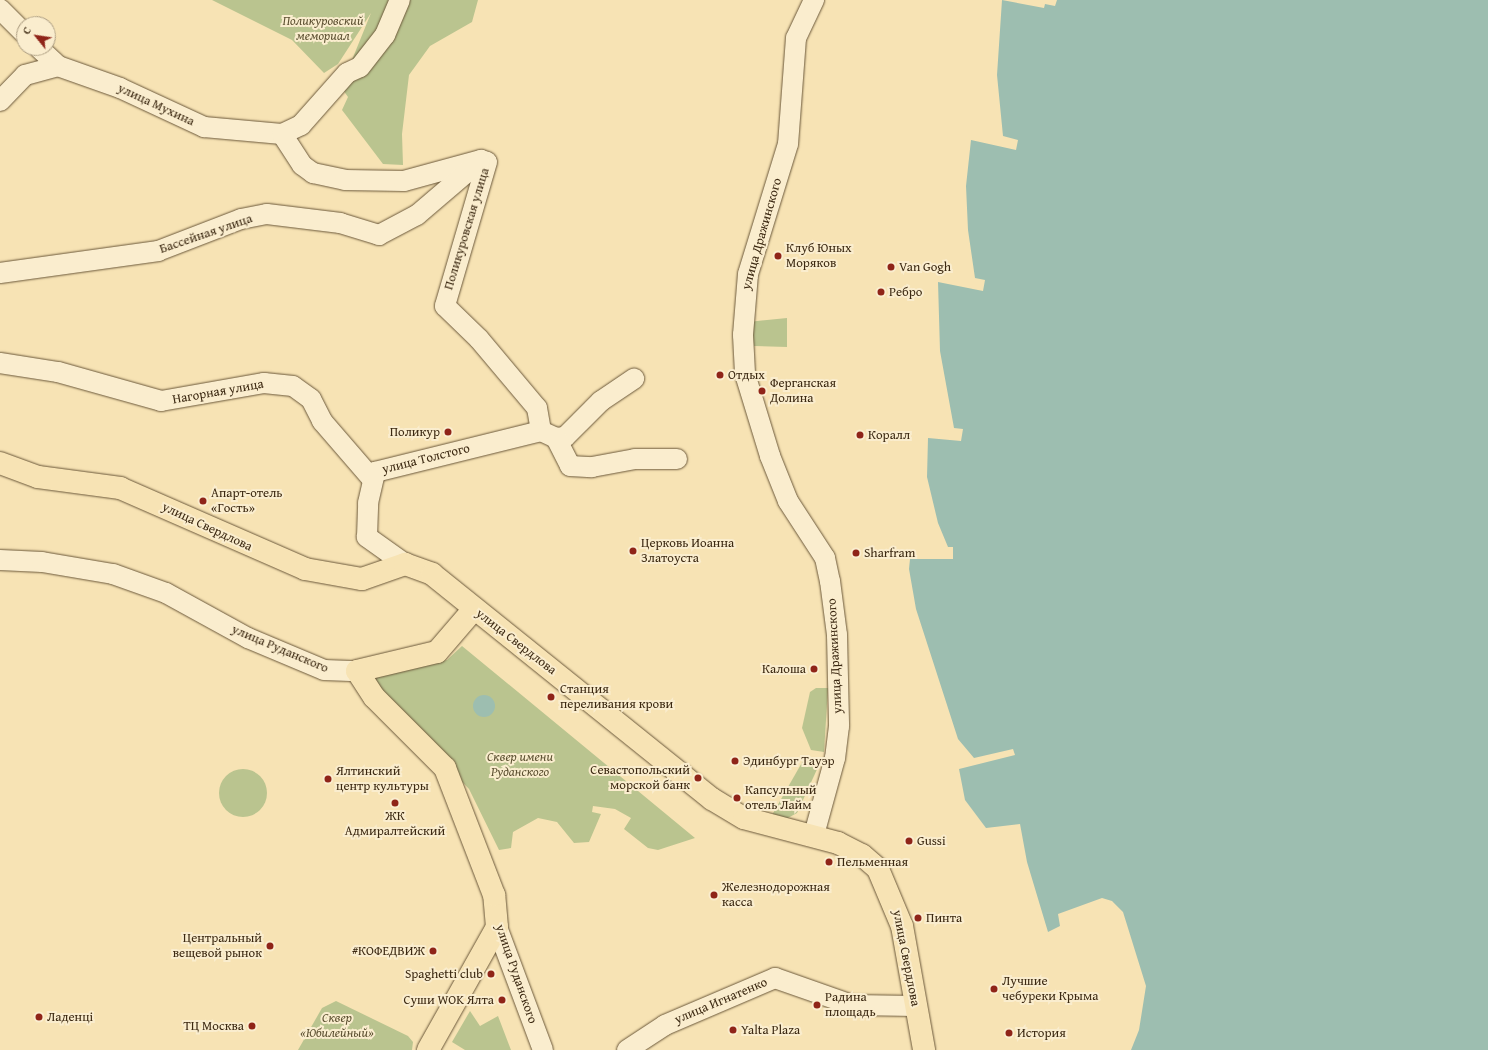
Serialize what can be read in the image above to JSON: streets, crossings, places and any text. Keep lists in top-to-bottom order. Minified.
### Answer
{"streets":{"main road":["улица Свердлова","улица Руданского"],"street":["улица Мухина","Поликуровская улица","Бассейная улица","улица Дражинского","Нагорная улица","улица Толстого","улица Игнатенко"]},"crossings":[["улица Мухина","Поликуровская улица"],["Поликуровская улица","Бассейная улица"],["Поликуровская улица","улица Толстого"],["улица Дражинского","улица Свердлова"],["Нагорная улица","улица Толстого"],["улица Толстого","улица Свердлова"],["улица Свердлова","улица Игнатенко"]],"parks":["Поликуровский мемориал","Сквер имени Руданского","Сквер «Юбилейный»"],"places":["Клуб Юных Моряков","Van Gogh","Ребро","Отдых","Ферганская Долина","Поликур","Коралл","Апарт-отель «Гость»","Церковь Иоанна Златоуста","Sharfram","Калоша","Станция переливания крови","Эдинбург Тауэр","Севастопольский морской банк","Ялтинский центр культуры","Капсульный отель Лайм","ЖК Адмиралтейский","Gussi","Пельменная","Железнодорожная касса","Пинта","Центральный вещевой рынок","#КОФЕДВИЖ","Spaghetti club","Лучшие чебуреки Крыма","Суши WOK Ялта","Радина площадь","Ладенці","ТЦ Москва","Yalta Plaza","История"],"north":"top left"}
